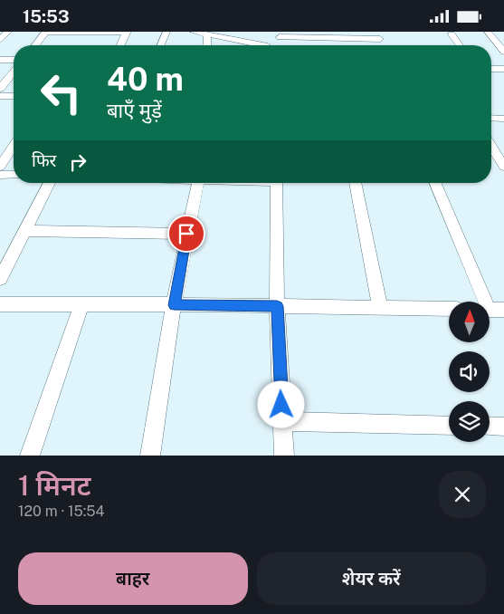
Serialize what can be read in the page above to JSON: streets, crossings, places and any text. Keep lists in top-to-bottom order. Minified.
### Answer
{"north":"top","page":{"status":"15:53","turn":["40 m","बाएँ मुड़ें"],"then":"फिर","heading":["1 मिनट","120 m · 15:54"],"buttons":["बाहर","शेयर करें"]}}
